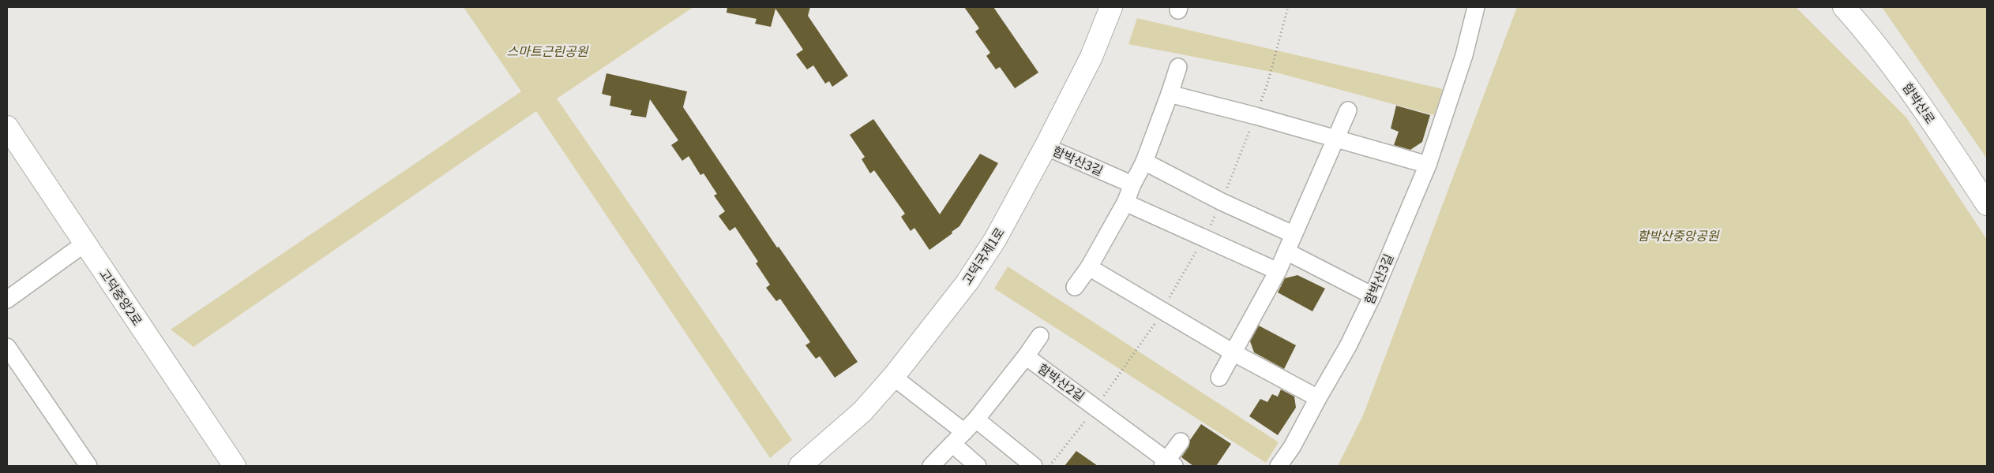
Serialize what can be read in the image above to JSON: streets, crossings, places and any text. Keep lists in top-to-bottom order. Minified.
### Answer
{"streets":{"street":["함박산로","함박산3길","고덕국제1로","고덕중앙2로","함박산2길"]},"crossings":[["함박산3길","고덕국제1로"]],"parks":["스마트근린공원","함박산중앙공원"]}
